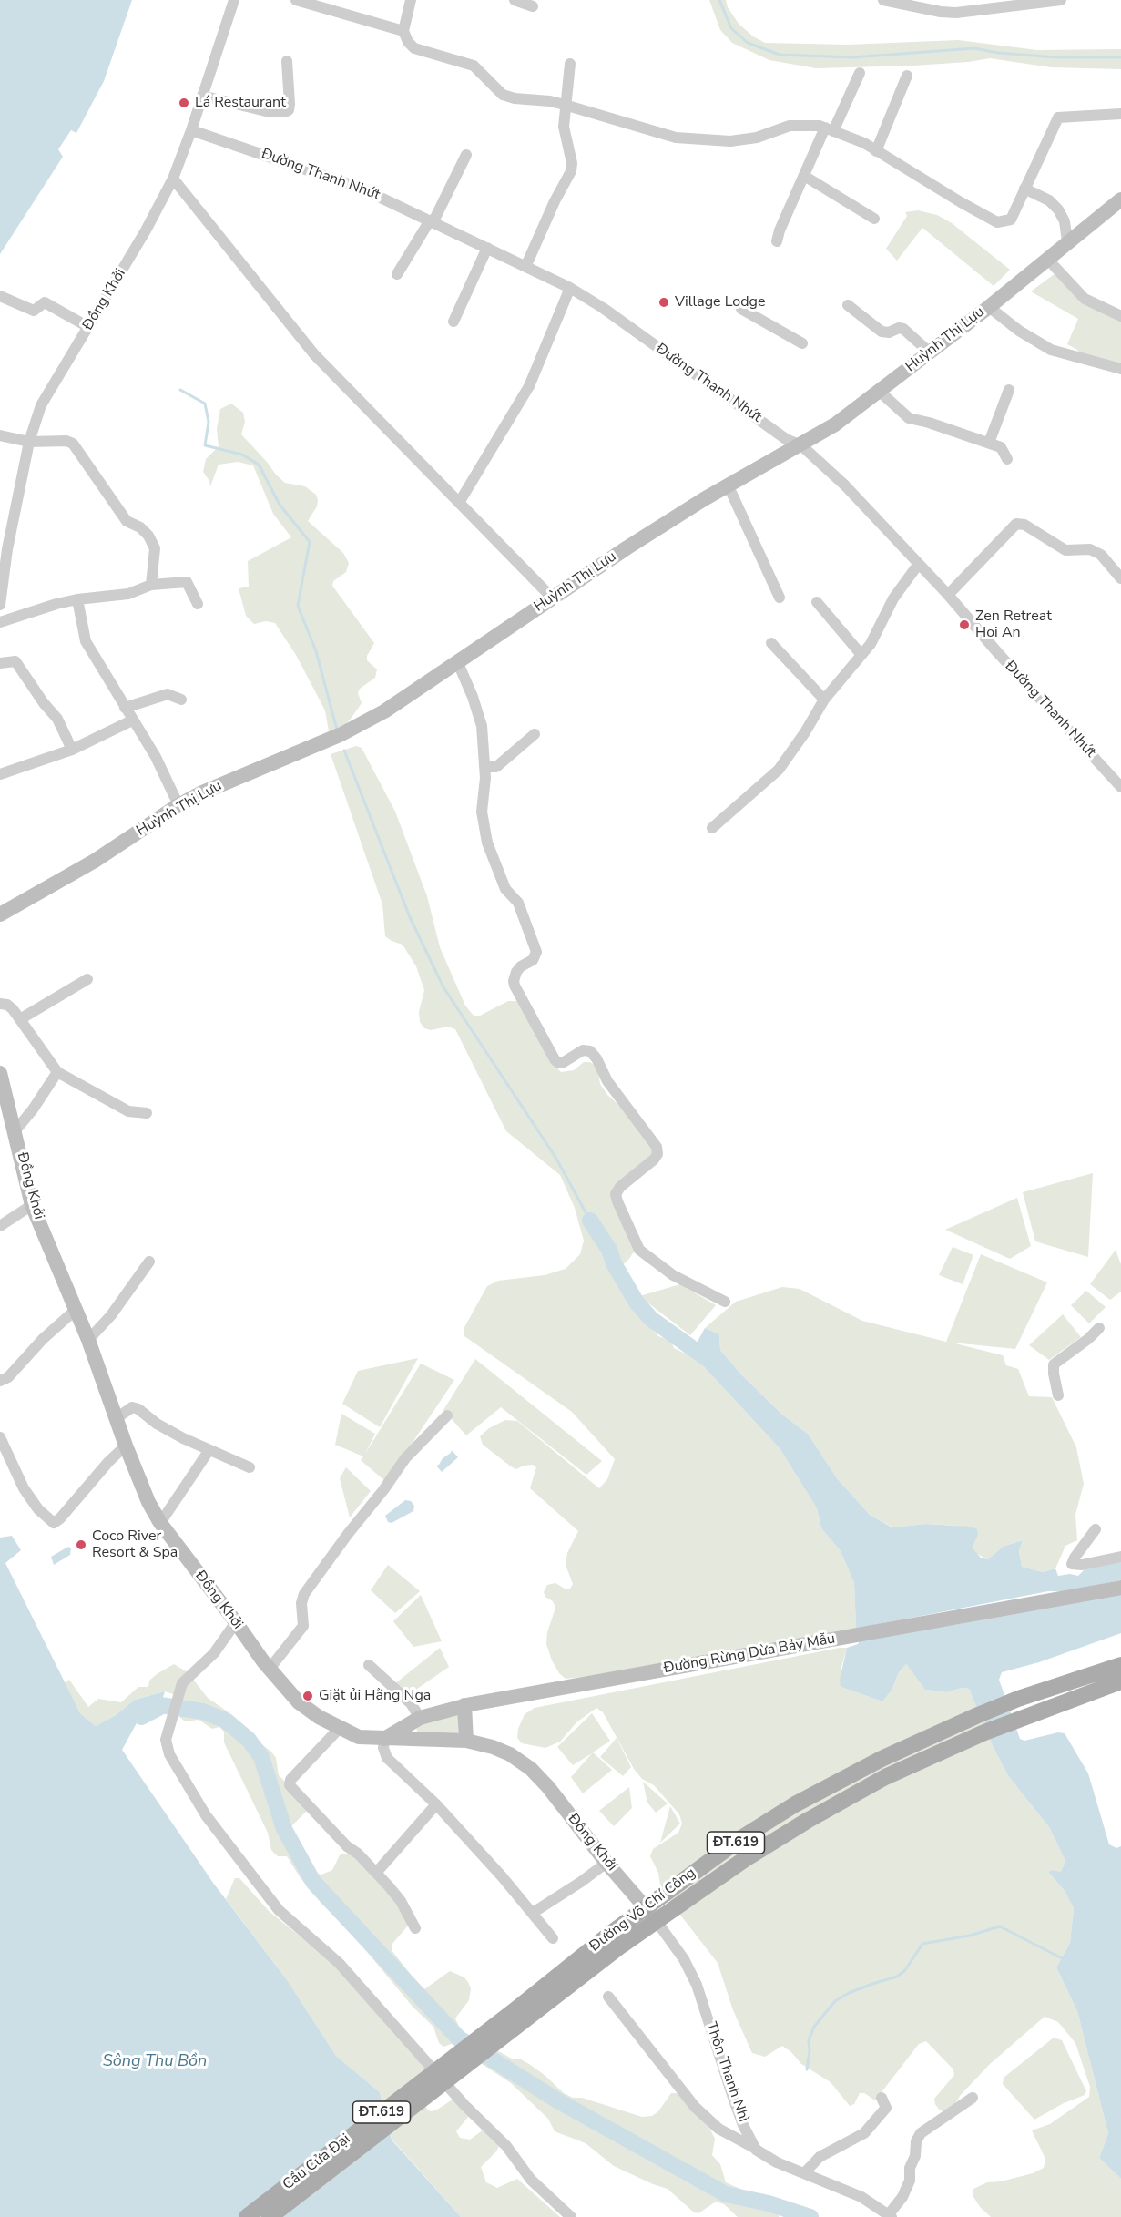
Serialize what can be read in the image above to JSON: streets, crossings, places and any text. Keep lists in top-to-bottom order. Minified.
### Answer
{"streets":{"main road":["ĐT.619","Đường Võ Chí Công","Cầu Cửa Đại"],"street":["Đường Thanh Nhứt","Đồng Khởi","Huỳnh Thị Lựu","Đường Rừng Dừa Bảy Mẫu","Thôn Thanh Nhì"]},"crossings":[["Đường Thanh Nhứt","Đồng Khởi"],["Đường Thanh Nhứt","Huỳnh Thị Lựu"],["Đồng Khởi","Đường Rừng Dừa Bảy Mẫu"],["Đồng Khởi","Đường Võ Chí Công"],["Đồng Khởi","Thôn Thanh Nhì"],["ĐT.619","Đường Võ Chí Công"],["Đường Võ Chí Công","Thôn Thanh Nhì"],["Đường Võ Chí Công","Cầu Cửa Đại"]],"water":["Sông Thu Bồn"],"places":["Lá Restaurant","Village Lodge","Zen Retreat Hoi An","Coco River Resort & Spa","Giặt ủi Hằng Nga"]}
